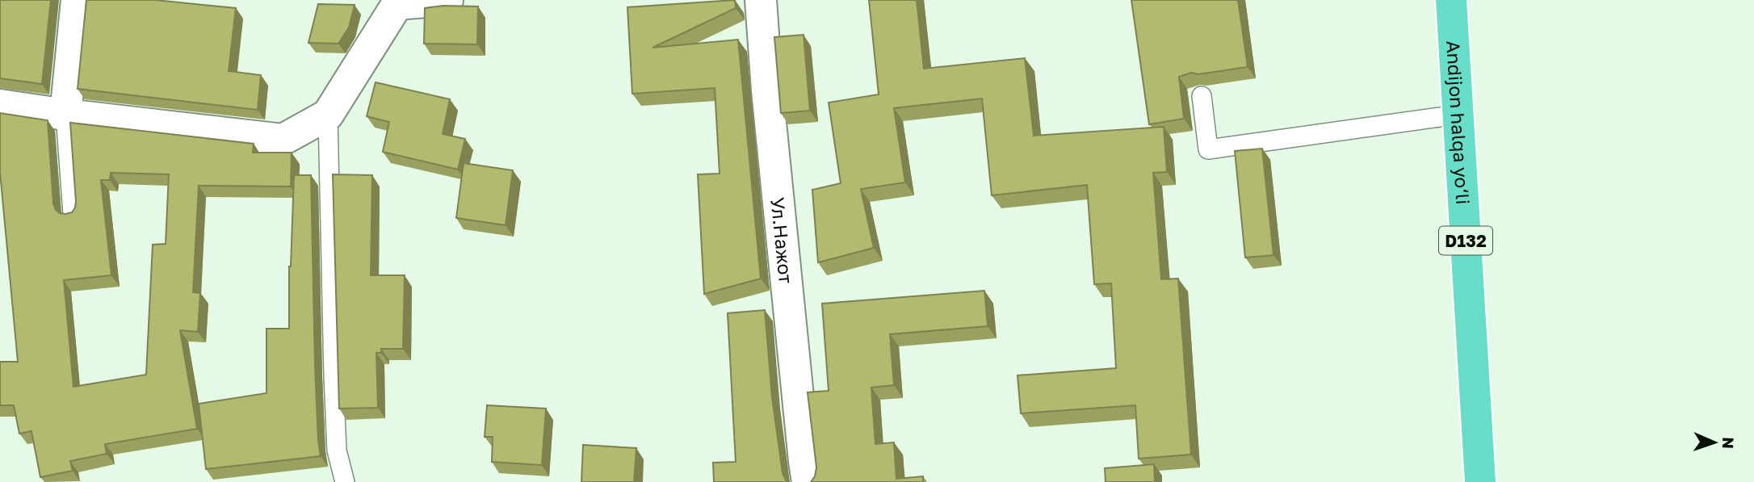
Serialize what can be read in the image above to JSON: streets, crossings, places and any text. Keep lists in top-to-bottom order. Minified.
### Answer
{"streets":{"highway":["Andijon halqa yo‘li","D132"],"street":["Ул.Нажот"]},"north":"right"}
